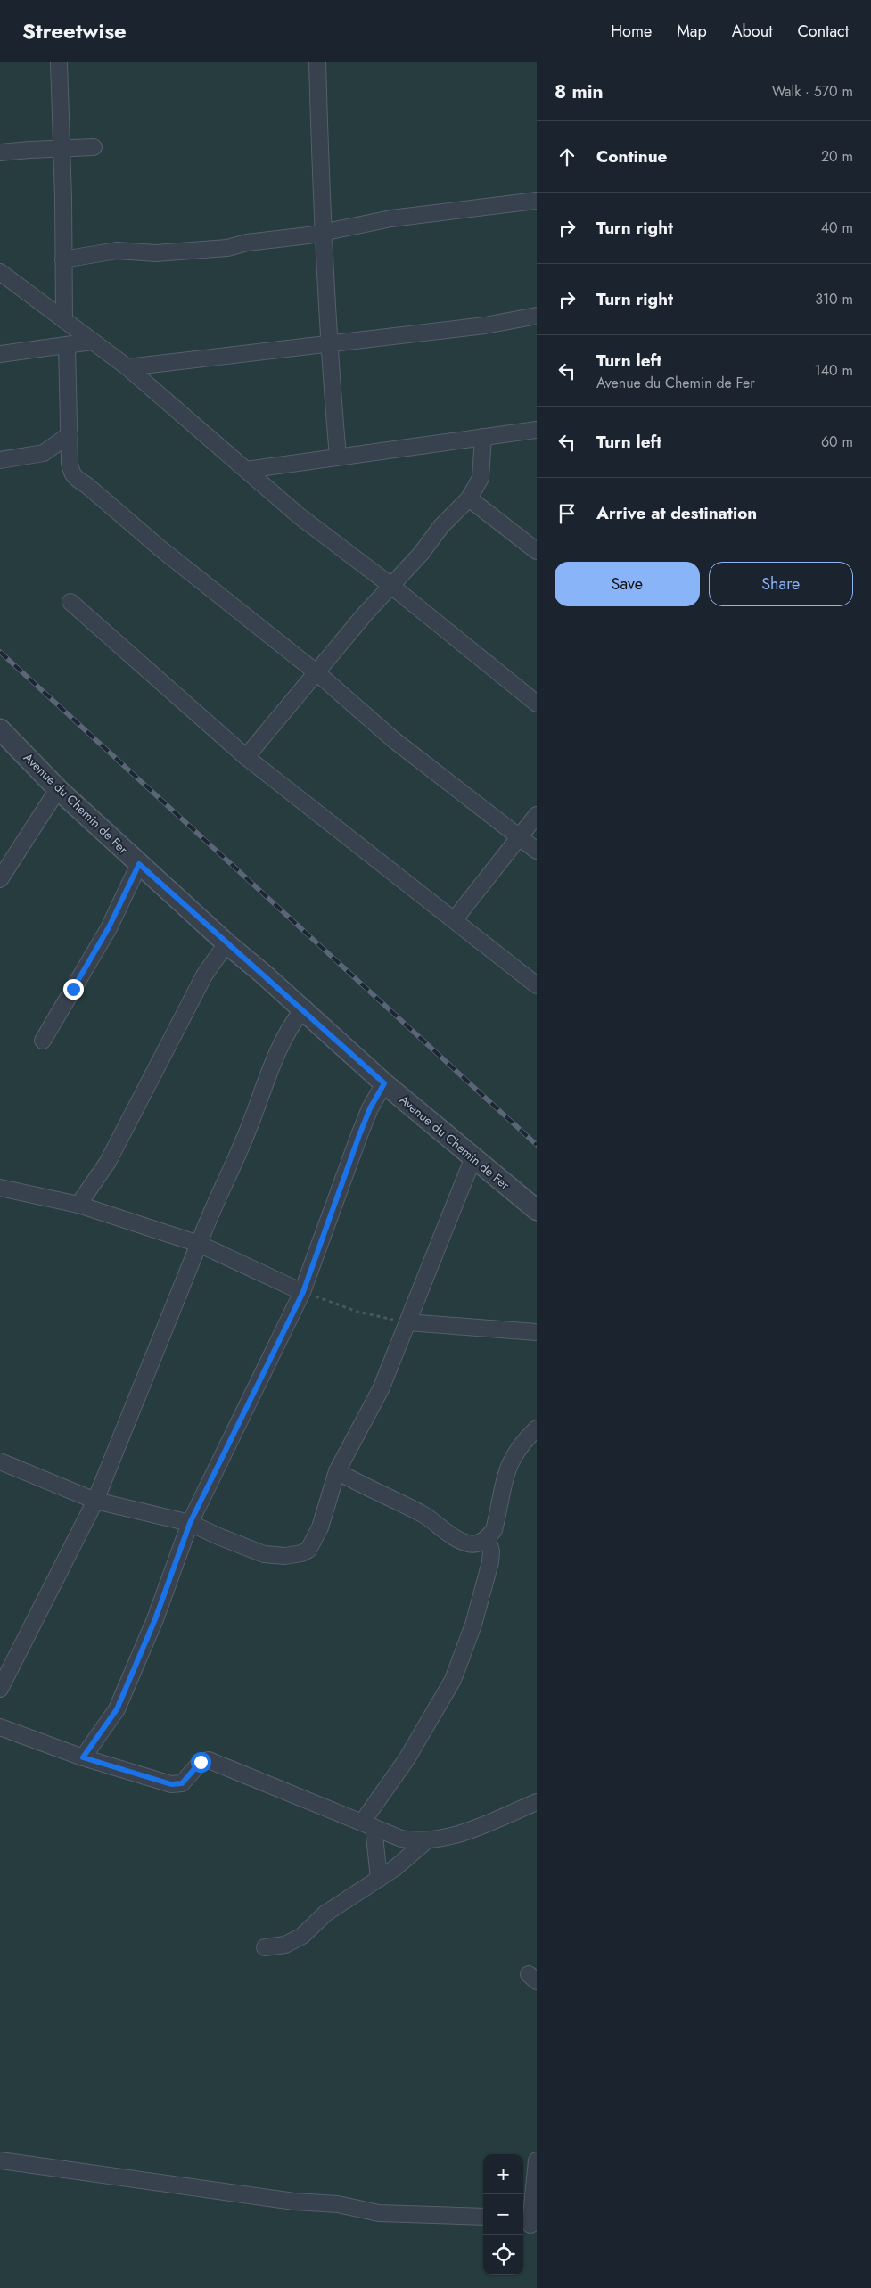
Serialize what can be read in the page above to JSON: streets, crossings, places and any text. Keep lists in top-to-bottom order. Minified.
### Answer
{"streets":{"street":["Avenue du Chemin de Fer"]},"page":{"header":"Streetwise","nav":["Home","Map","About","Contact"],"heading":["8 min","Walk · 570 m"],"list":[["Continue","20 m"],["Turn right","40 m"],["Turn right","310 m"],["Turn left","Avenue du Chemin de Fer","140 m"],["Turn left","60 m"],"Arrive at destination"],"buttons":["Save","Share"],"map_buttons":["+","−"]}}
